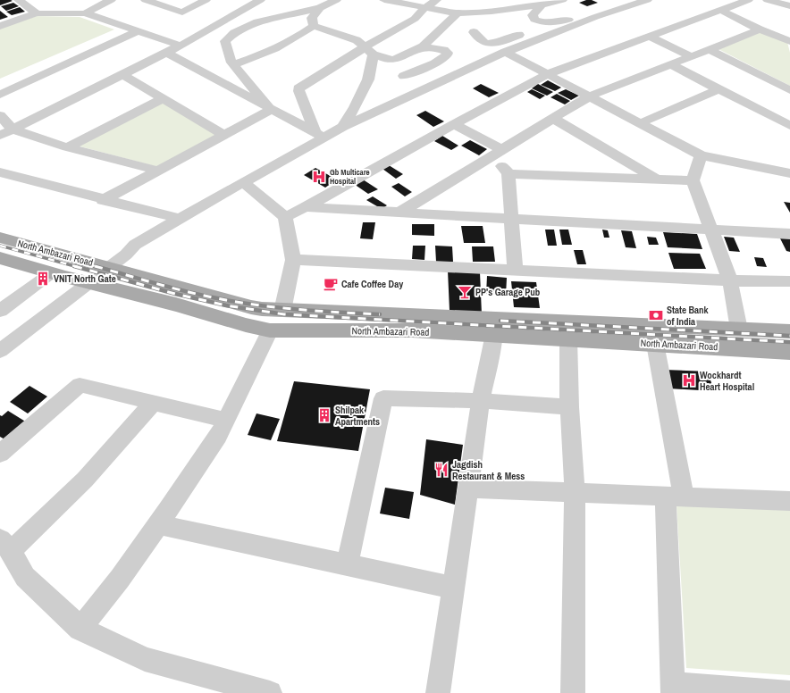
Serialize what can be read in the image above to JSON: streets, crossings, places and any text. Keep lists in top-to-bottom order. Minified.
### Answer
{"streets":{"main road":["North Ambazari Road"]},"places":{"hospital":["Gb Multicare Hospital","Wockhardt Heart Hospital"],"building":["VNIT North Gate","Shilpak Apartments"],"cafe":["Cafe Coffee Day"],"bar":["PP's Garage Pub"],"bank":["State Bank of India"],"restaurant":["Jagdish Restaurant & Mess"]}}
